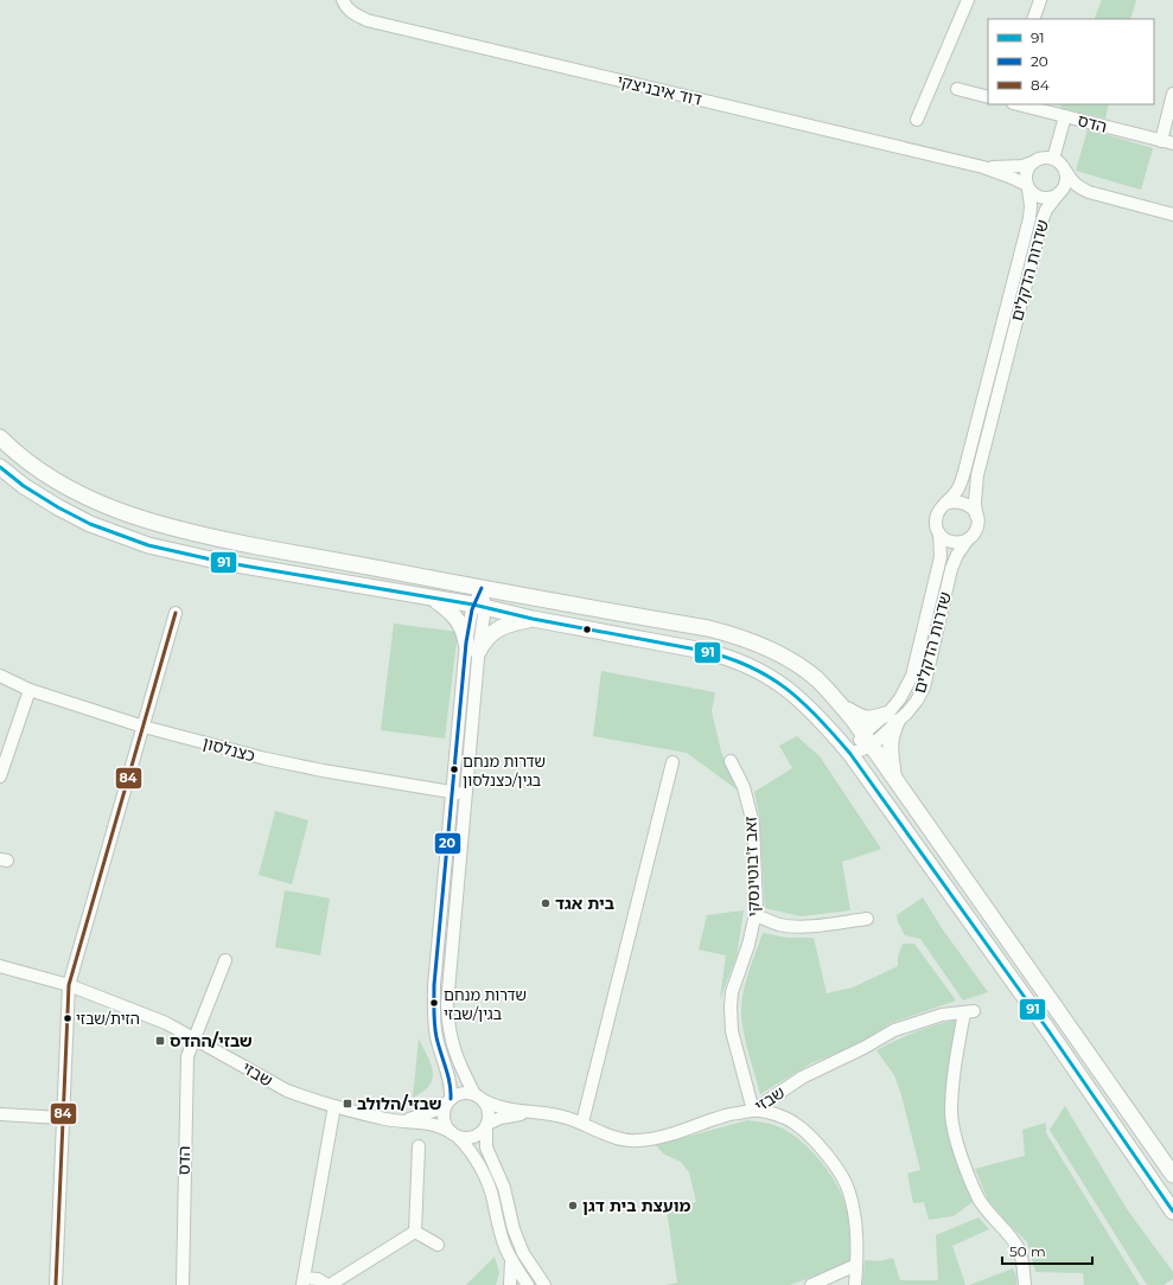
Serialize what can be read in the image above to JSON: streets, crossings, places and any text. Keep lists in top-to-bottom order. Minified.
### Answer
{"streets":{"street":["דוד איבניצקי","הדס","שדרות הדקלים","כצנלסון","זאב ז'בוטינסקי","שבזי"]},"crossings":[["דוד איבניצקי","שדרות הדקלים"],["הדס","שבזי"],["זאב ז'בוטינסקי","שבזי"]],"places":{"other":["שדרות מנחם בגין/כצנלסון","בית אגד","שדרות מנחם בגין/שבזי","הזית/שבזי","מועצת בית דגן"],"transit":["שבזי/ההדס","שבזי/הלולב"]},"lines":["transit line 91","transit line 20","transit line 84"],"legend":["91","20","84"],"scale_bar":"50 m"}
